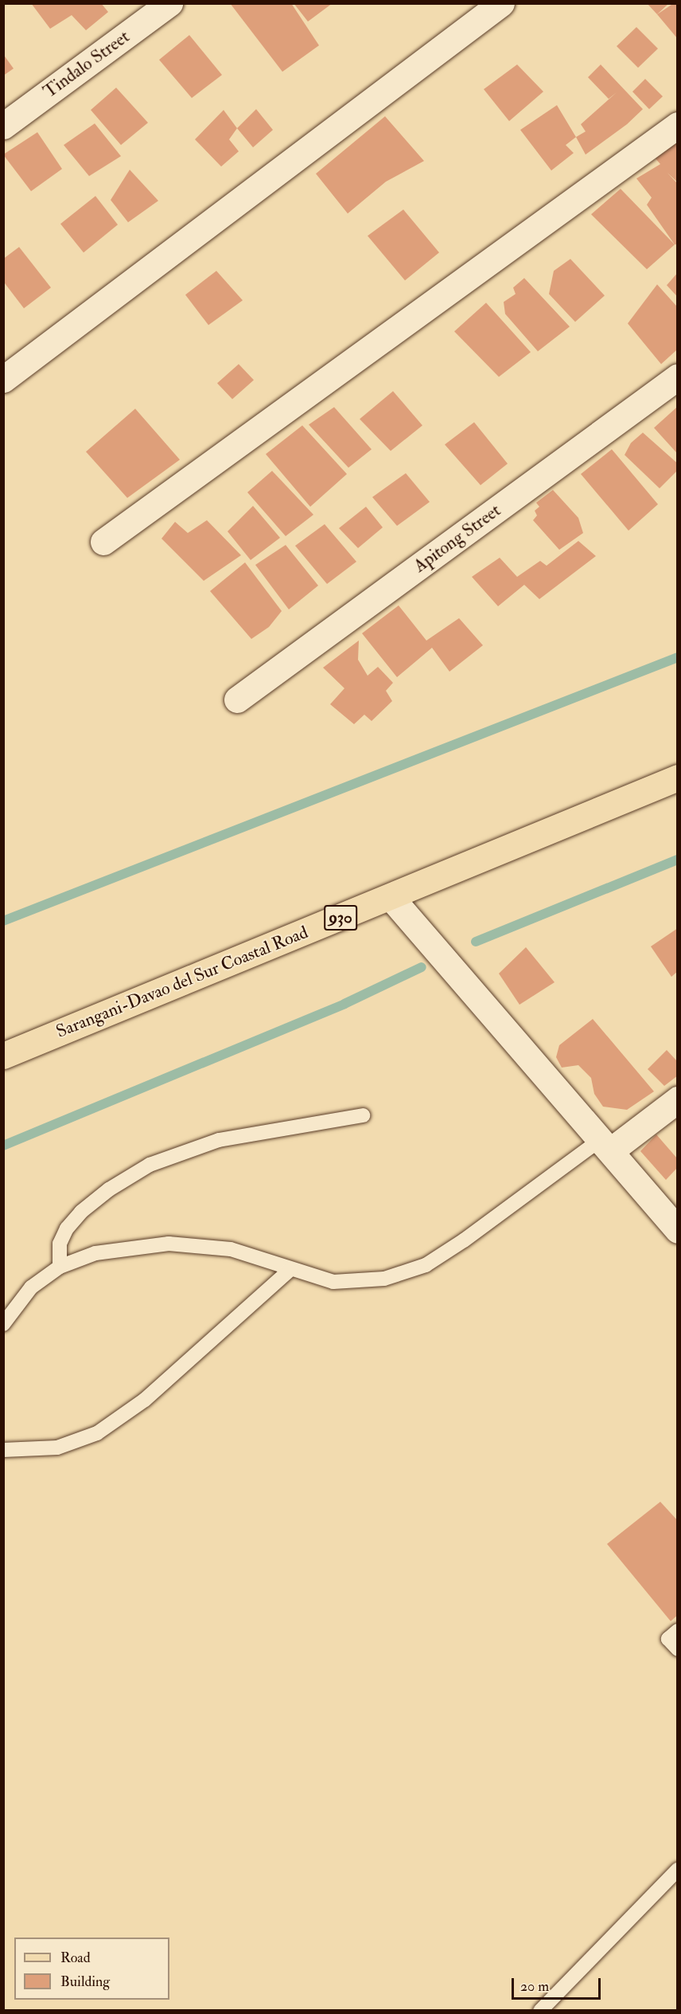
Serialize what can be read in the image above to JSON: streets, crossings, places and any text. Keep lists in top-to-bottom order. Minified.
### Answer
{"streets":{"main road":["930","Sarangani-Davao del Sur Coastal Road"],"street":["Tindalo Street","Apitong Street"]},"legend":["Road","Building"],"scale_bar":"20 m"}
